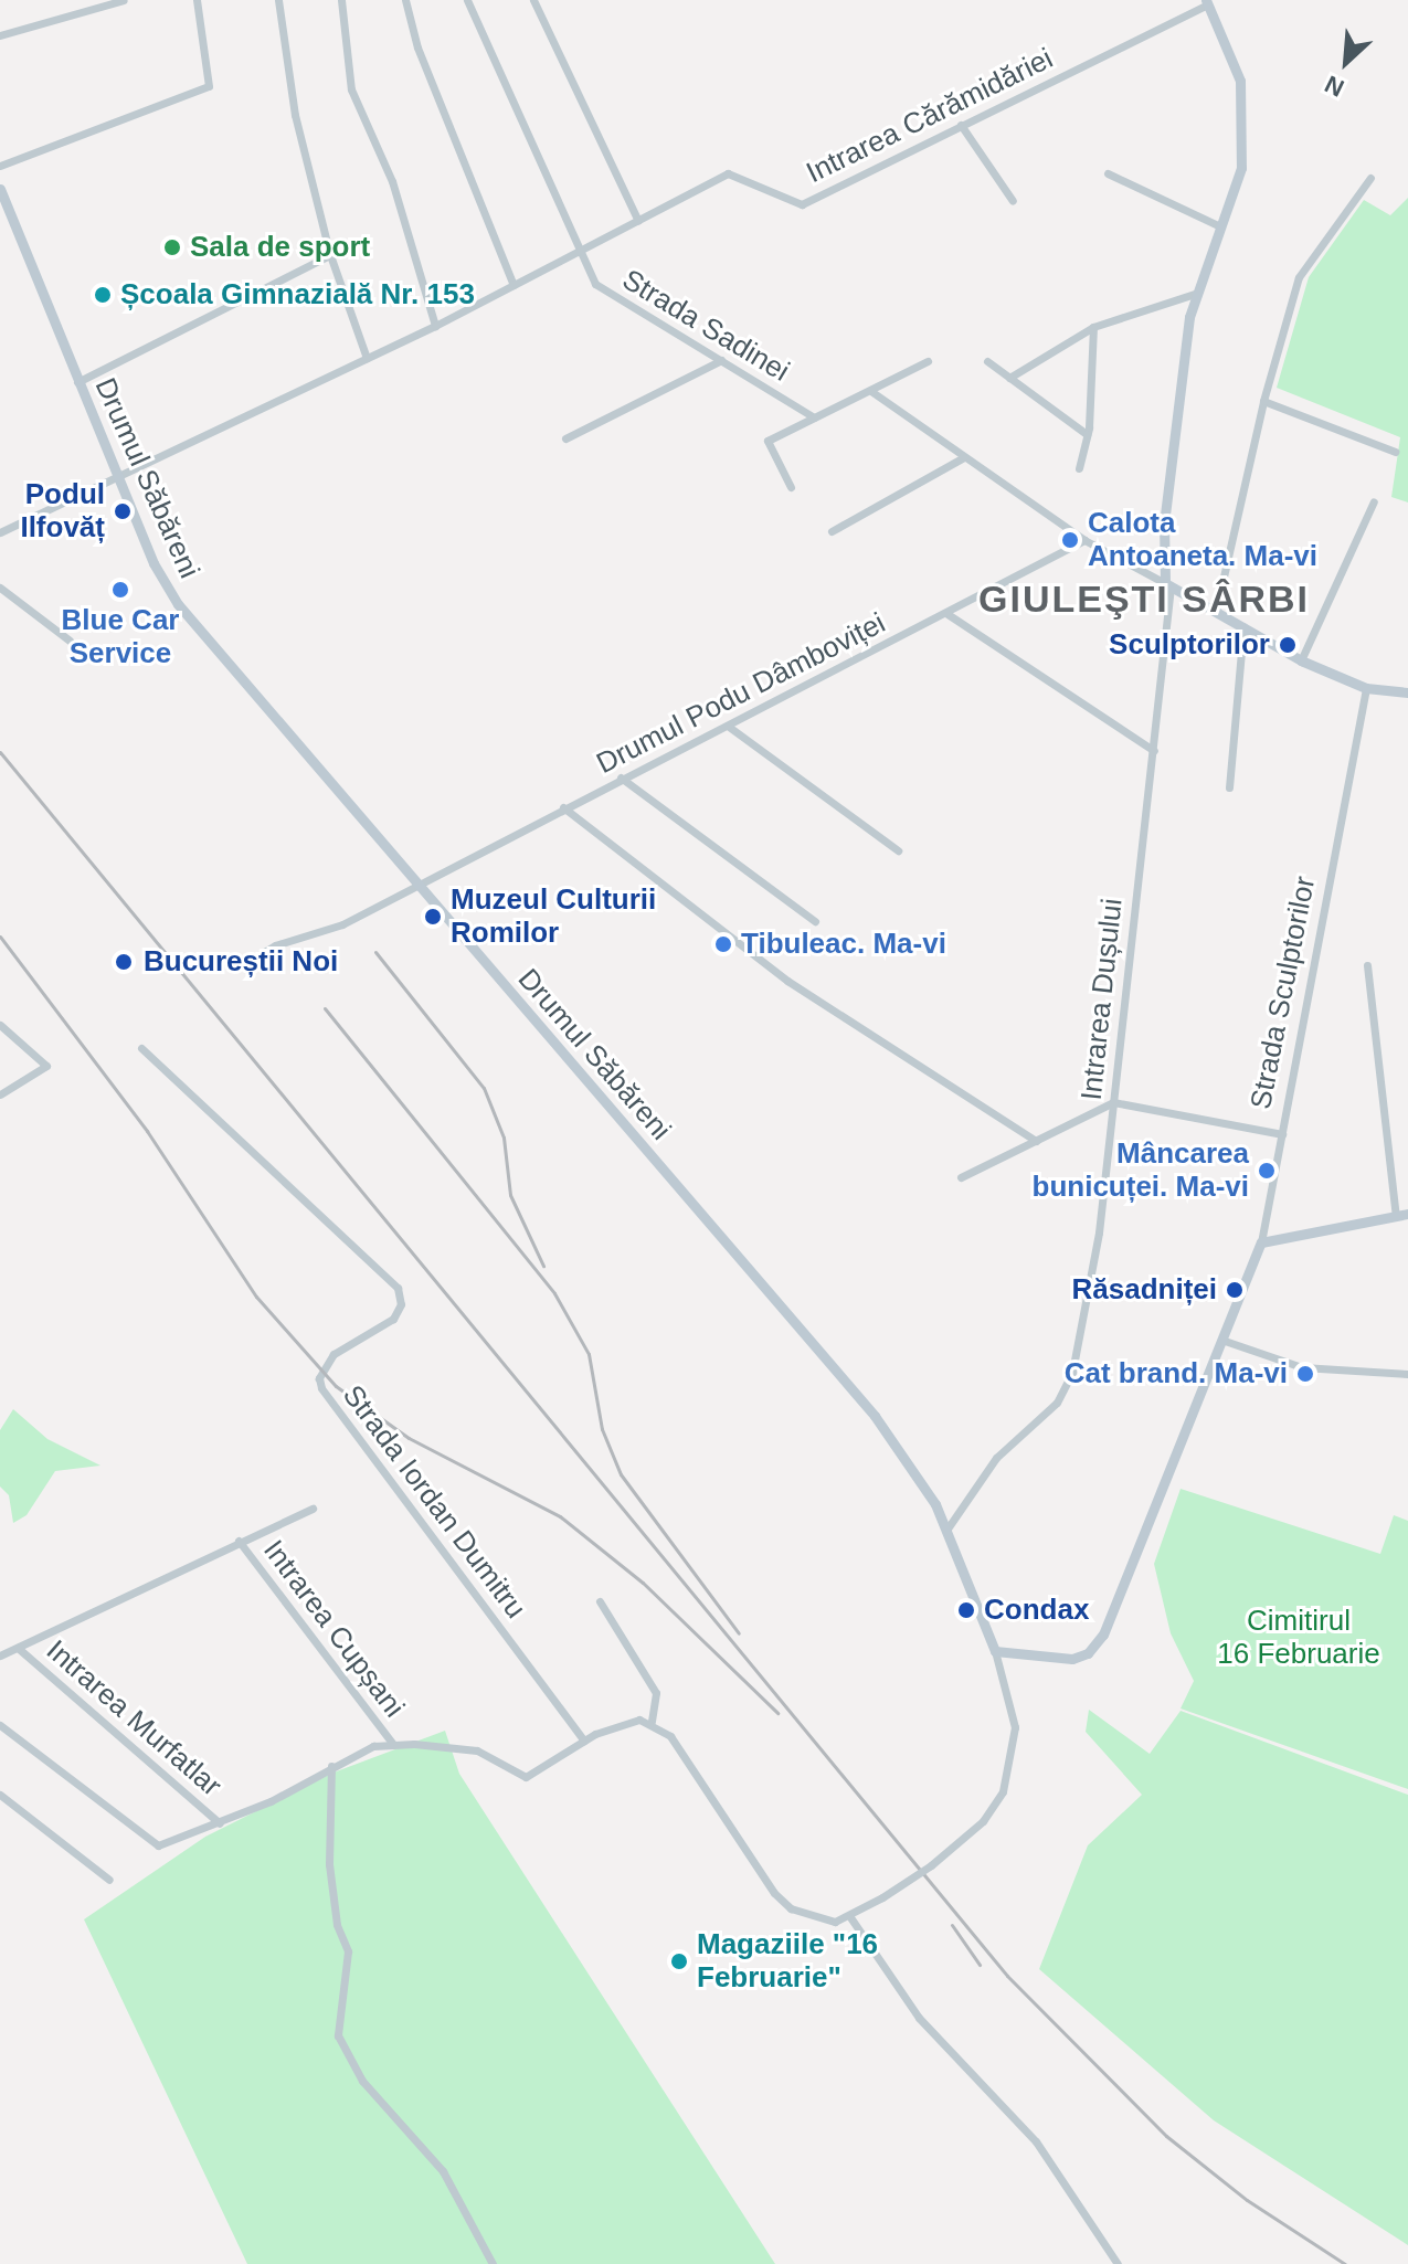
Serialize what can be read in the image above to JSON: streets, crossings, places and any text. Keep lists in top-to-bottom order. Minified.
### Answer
{"streets":{"main road":["Drumul Săbăreni","Strada Sculptorilor"],"street":["Intrarea Cărămidăriei","Strada Sadinei","Drumul Podu Dâmboviței","Intrarea Dușului","Strada Iordan Dumitru","Intrarea Cupșani","Intrarea Murfatlar"]},"crossings":[["Intrarea Cărămidăriei","Strada Sadinei"],["Intrarea Cărămidăriei","Drumul Săbăreni"],["Drumul Săbăreni","Drumul Podu Dâmboviței"],["Drumul Săbăreni","Strada Sculptorilor"],["Drumul Săbăreni","Intrarea Dușului"]],"districts":["GIULEŞTI SÂRBI"],"parks":["Cimitirul 16 Februarie"],"places":["Sala de sport","Școala Gimnazială Nr. 153","Podul Ilfovăț","Calota Antoaneta. Ma-vi","Blue Car Service","Sculptorilor","Muzeul Culturii Romilor","Tibuleac. Ma-vi","Bucureștii Noi","Mâncarea bunicuței. Ma-vi","Răsadniței","Cat brand. Ma-vi","Condax","Magaziile \"16 Februarie\""],"north":"bottom left"}
